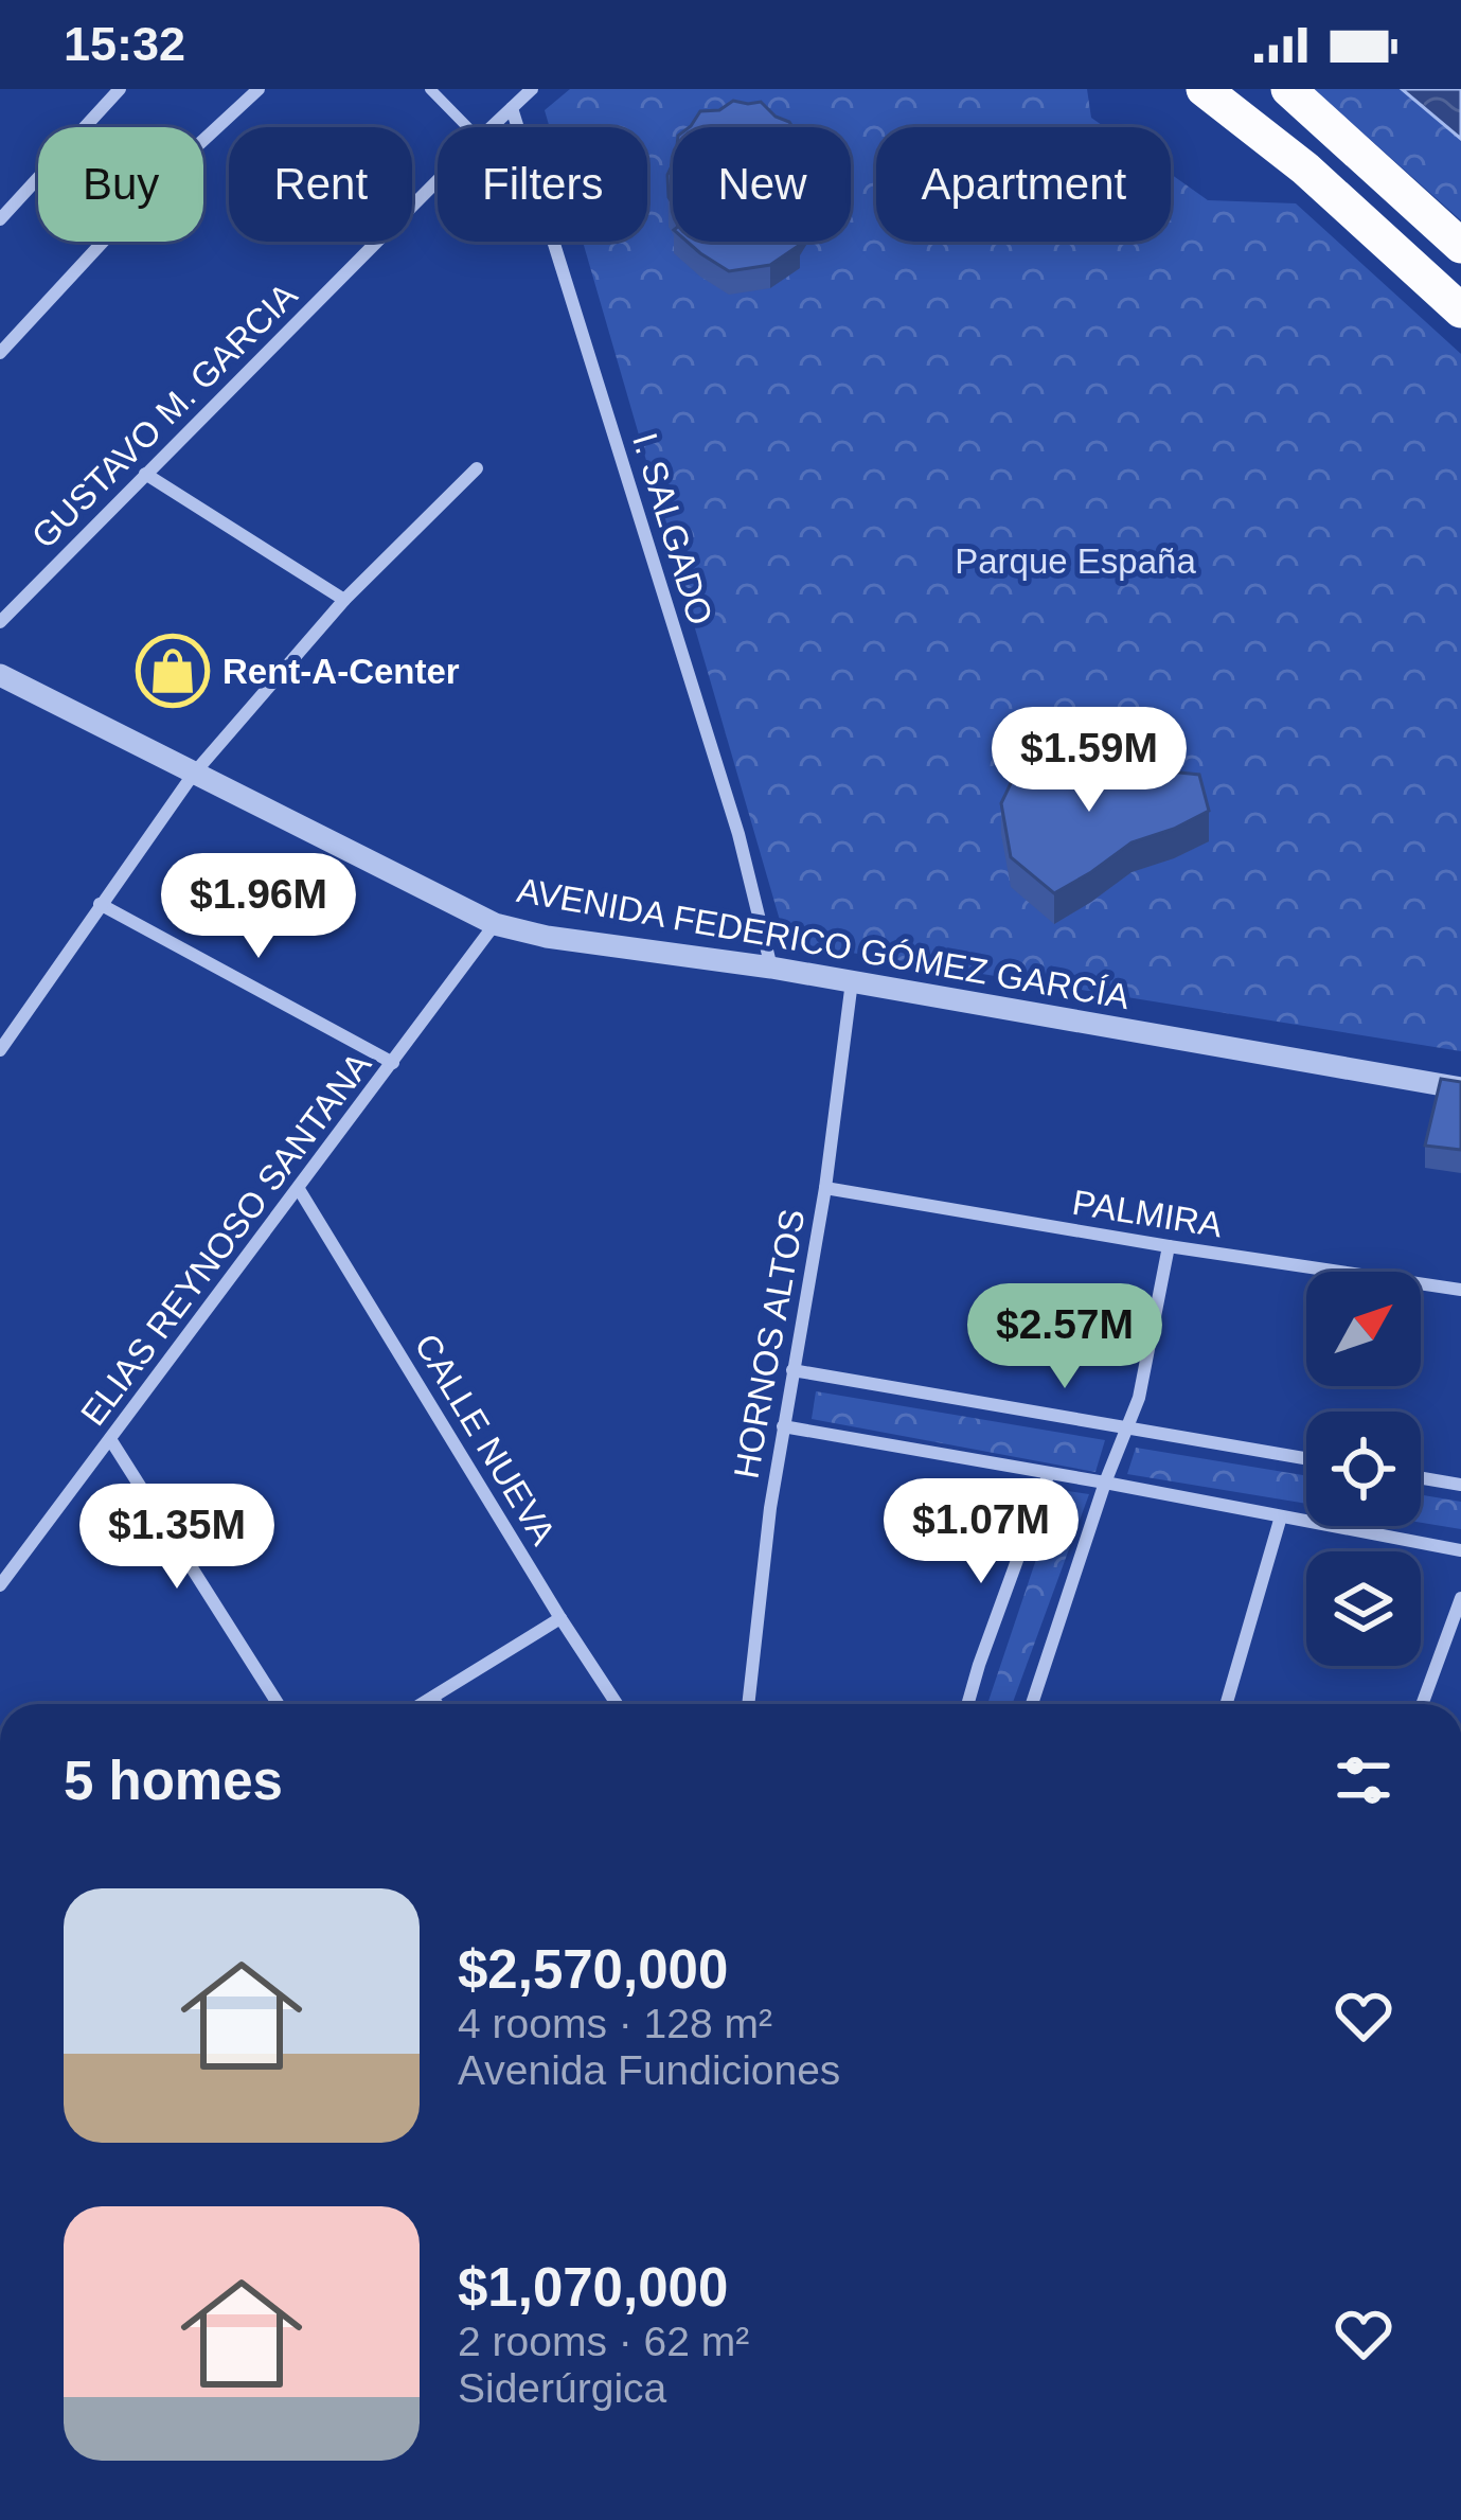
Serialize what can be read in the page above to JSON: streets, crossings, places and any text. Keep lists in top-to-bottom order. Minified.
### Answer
{"streets":{"street":["GUSTAVO M. GARCIA","I. SALGADO","AVENIDA FEDERICO GÓMEZ GARCÍA","PALMIRA","ELIAS REYNOSO SANTANA","HORNOS ALTOS","CALLE NUEVA"]},"crossings":[["GUSTAVO M. GARCIA","I. SALGADO"],["I. SALGADO","AVENIDA FEDERICO GÓMEZ GARCÍA"],["AVENIDA FEDERICO GÓMEZ GARCÍA","ELIAS REYNOSO SANTANA"],["AVENIDA FEDERICO GÓMEZ GARCÍA","HORNOS ALTOS"],["PALMIRA","HORNOS ALTOS"],["ELIAS REYNOSO SANTANA","CALLE NUEVA"]],"parks":["Parque España"],"places":{"shop":["Rent-A-Center"]},"north":"top right","page":{"status":"15:32","chip":["Buy","Rent","Filters","New","Apartment"],"price":["$1.59M","$1.96M","$2.57M","$1.07M","$1.35M"],"heading":"5 homes","list":[{"name":"$2,570,000","note":"4 rooms · 128 m² · Avenida Fundiciones"},{"name":"$1,070,000","note":"2 rooms · 62 m² · Siderúrgica"}]}}
